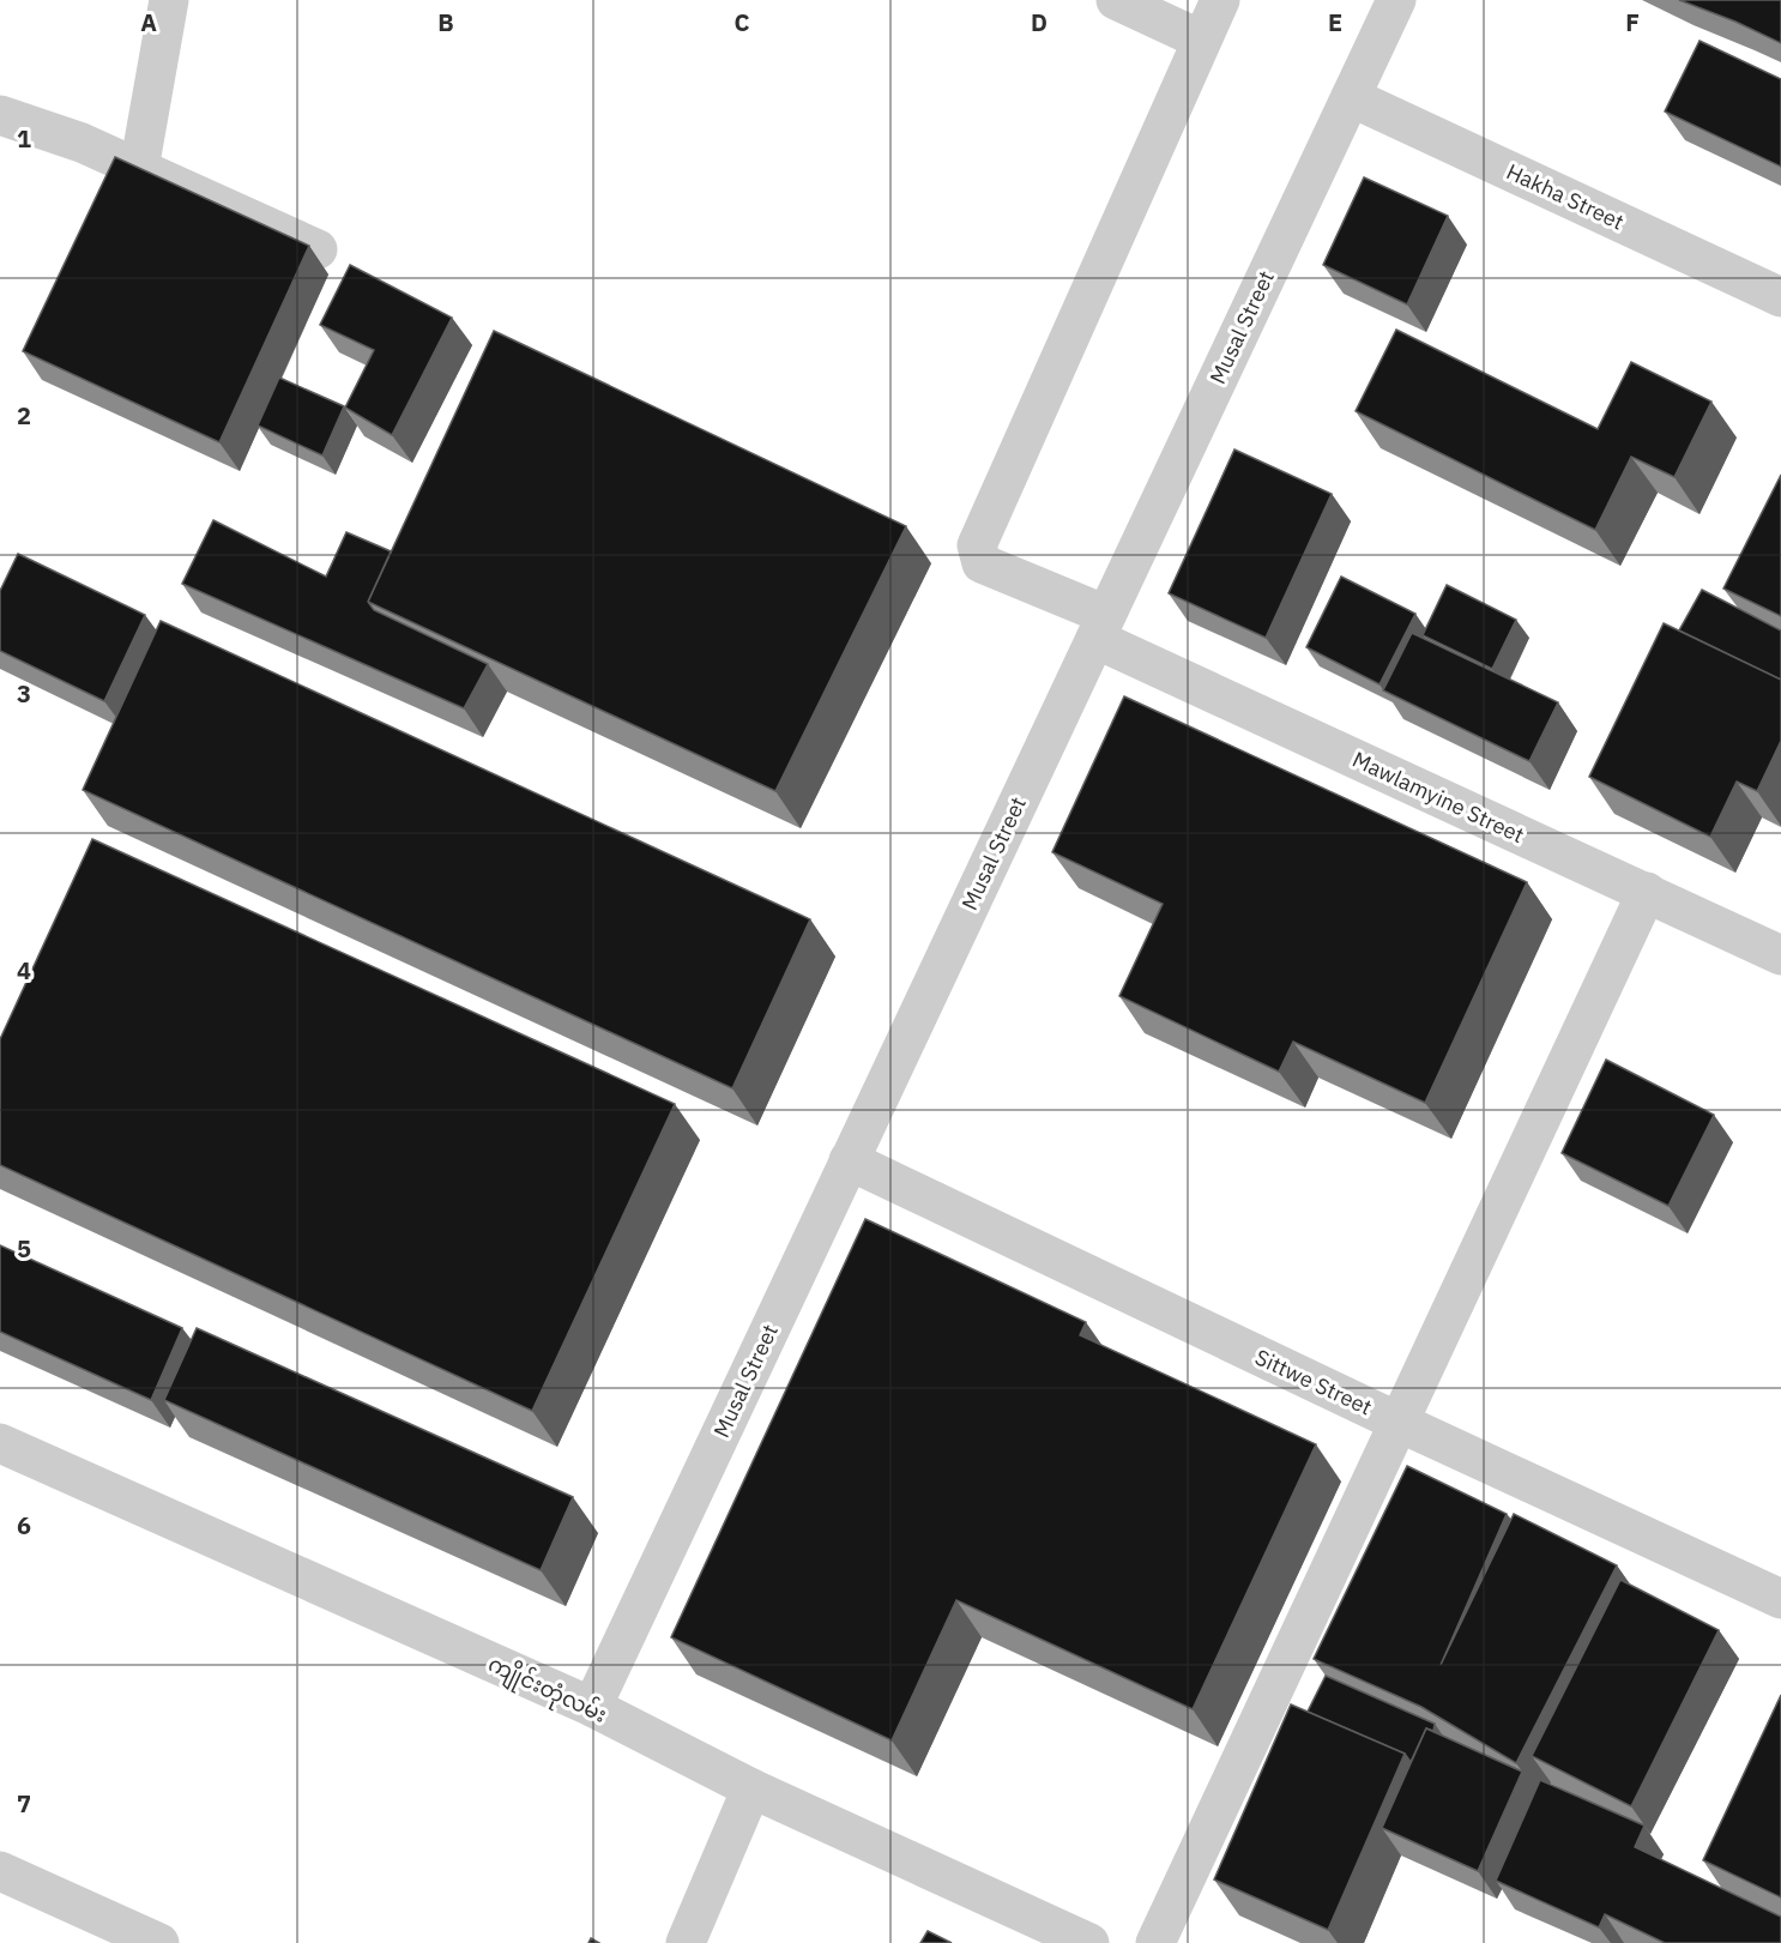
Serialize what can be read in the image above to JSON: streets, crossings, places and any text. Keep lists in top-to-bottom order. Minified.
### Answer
{"streets":{"street":["Hakha Street","Musal Street","Mawlamyine Street","Sittwe Street","ကျိုင်းတုံလမ်း"]},"crossings":[["Hakha Street","Musal Street"],["Musal Street","Mawlamyine Street"],["Musal Street","Sittwe Street"],["Musal Street","ကျိုင်းတုံလမ်း"]],"grid":{"columns":["A","B","C","D","E","F"],"rows":["1","2","3","4","5","6","7"]}}
